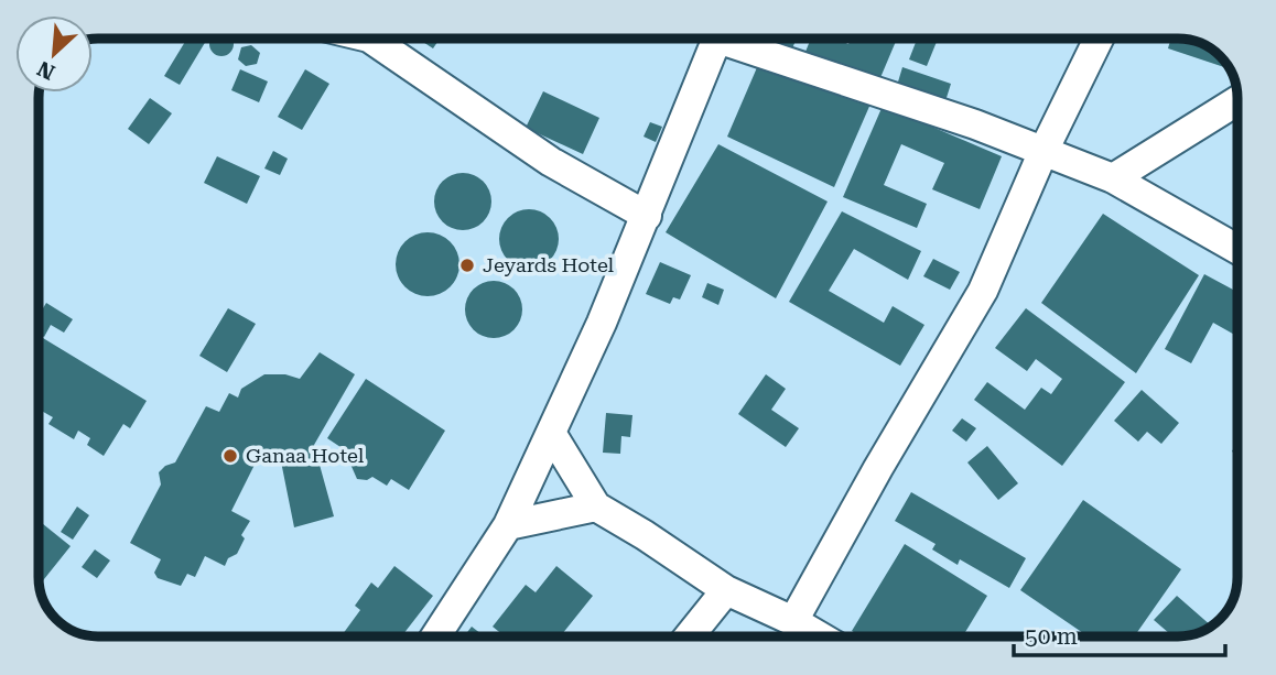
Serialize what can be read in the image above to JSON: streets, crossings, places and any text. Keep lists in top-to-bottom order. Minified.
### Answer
{"places":["Jeyards Hotel","Ganaa Hotel"],"scale_bar":"50 m","north":"bottom left"}
